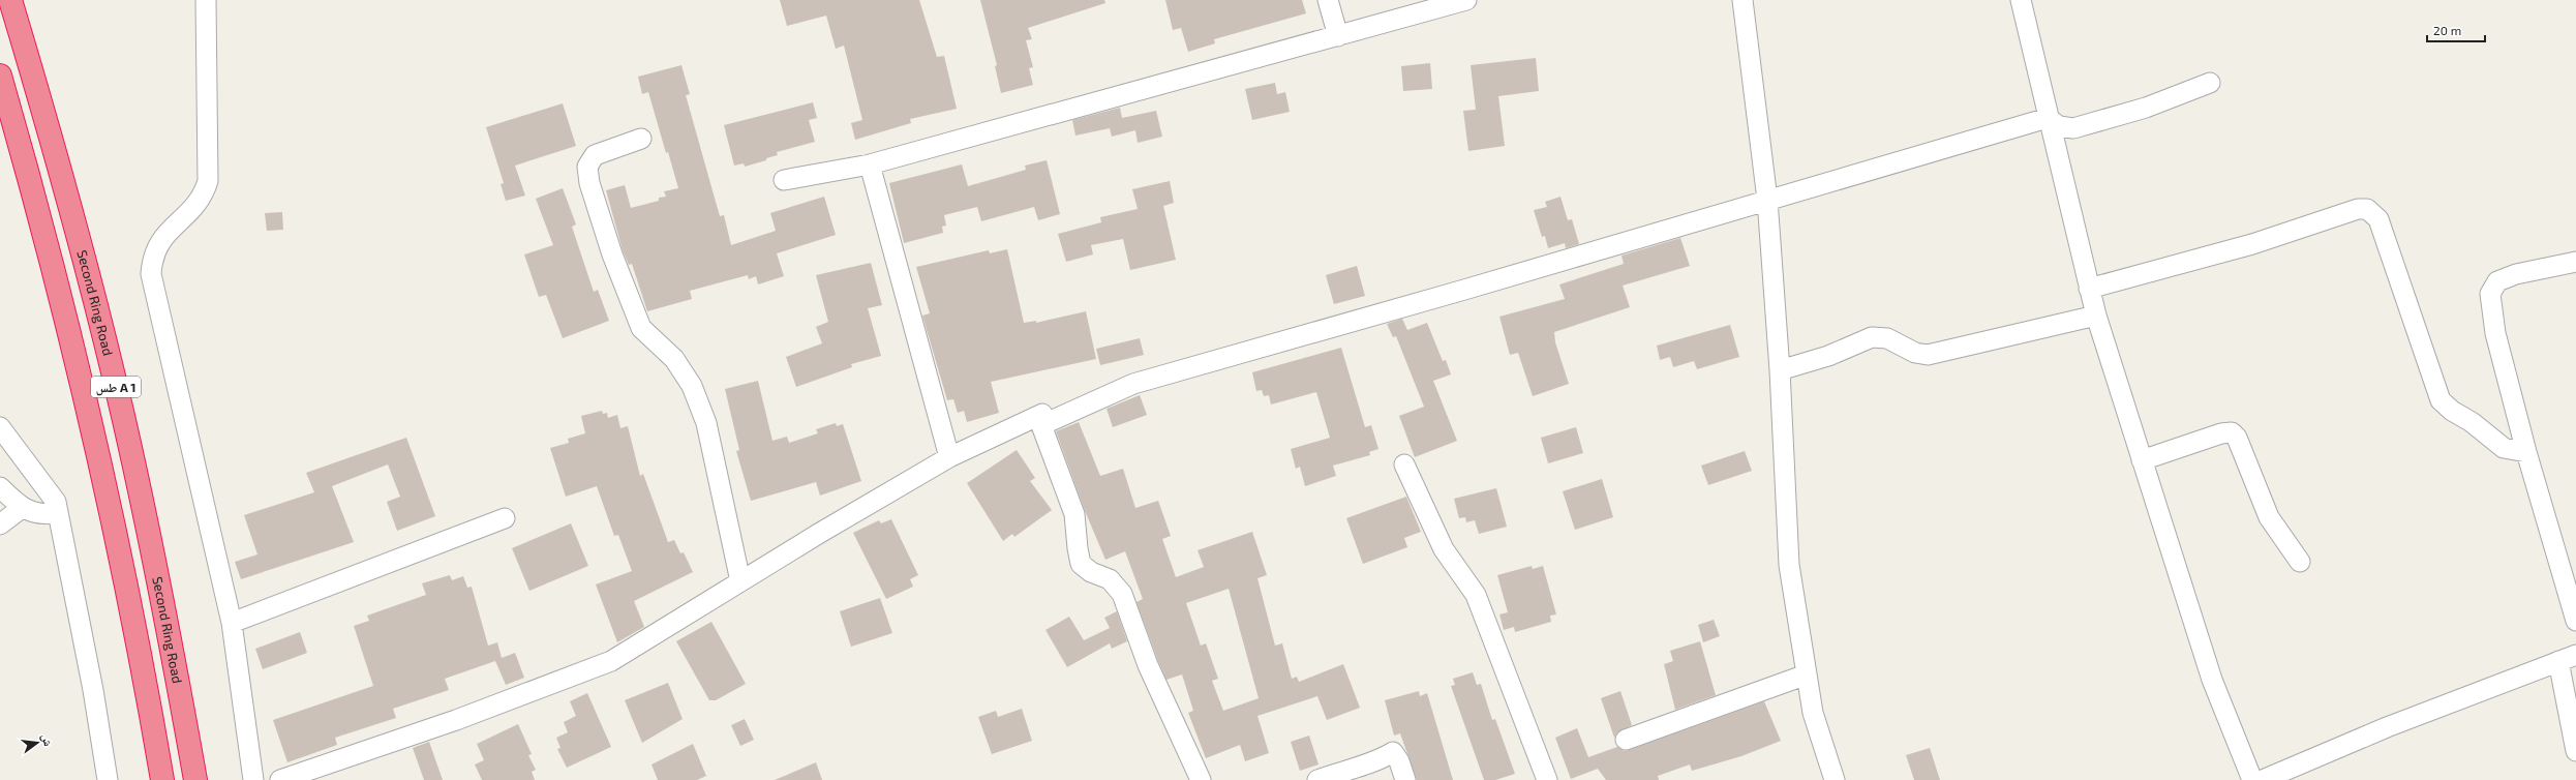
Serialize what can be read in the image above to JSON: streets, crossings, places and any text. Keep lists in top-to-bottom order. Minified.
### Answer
{"streets":{"highway":["Second Ring Road","طس A 1"]},"scale_bar":"20 m","north":"right"}
